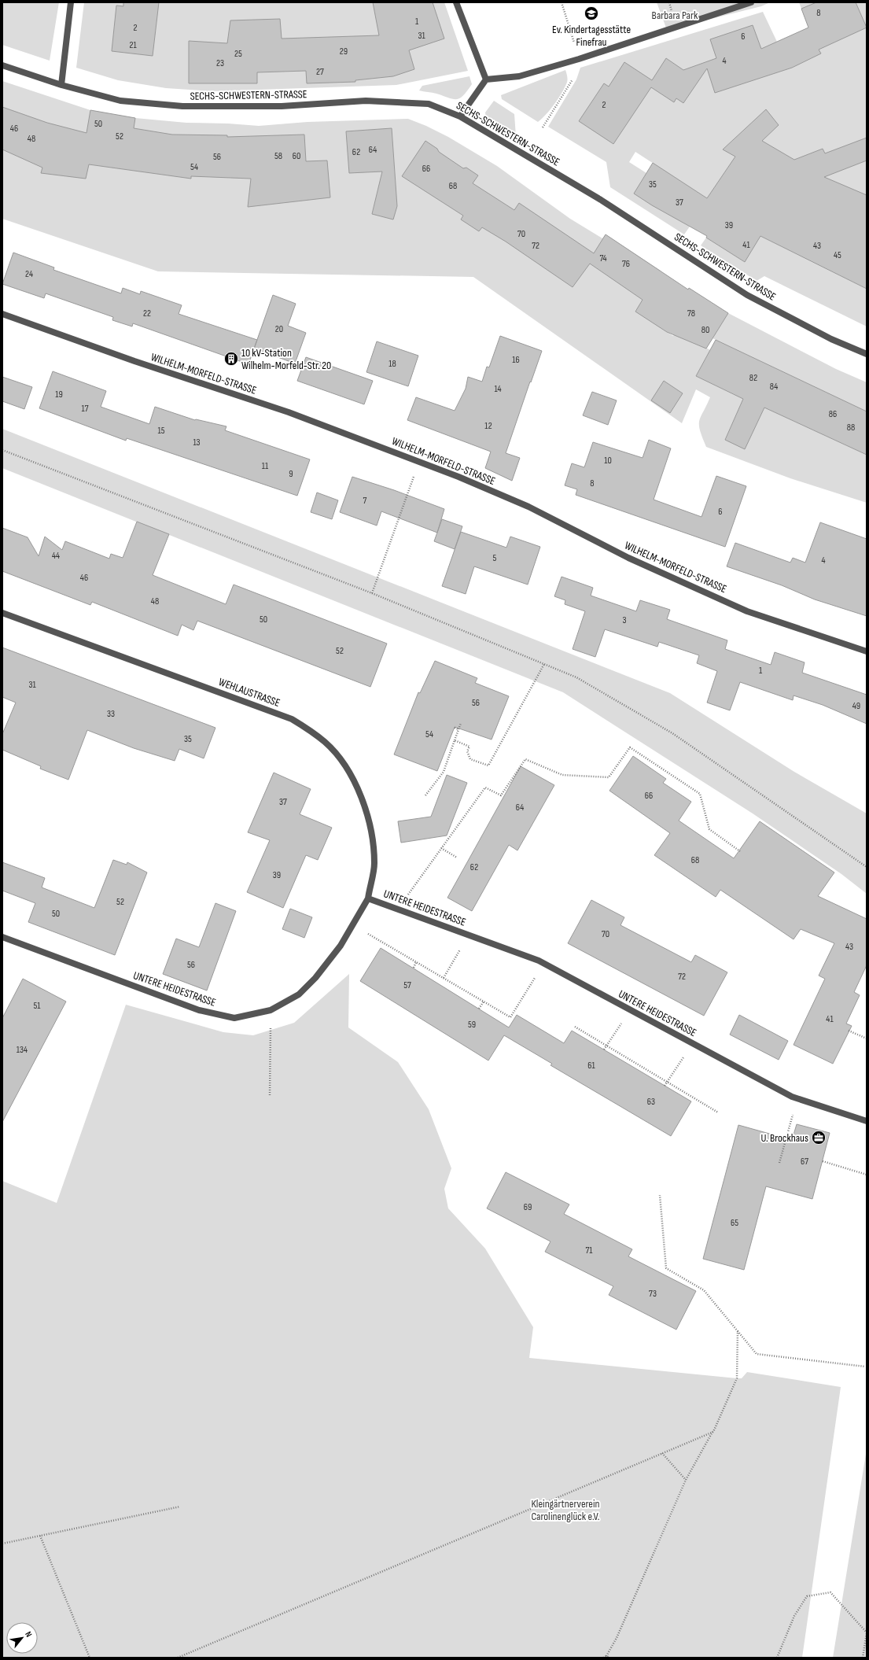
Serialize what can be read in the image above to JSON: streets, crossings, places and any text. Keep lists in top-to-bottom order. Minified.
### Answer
{"streets":{"street":["SECHS-SCHWESTERN-STRASSE","WILHELM-MORFELD-STRASSE","WEHLAUSTRASSE","UNTERE HEIDESTRASSE"]},"crossings":[["WEHLAUSTRASSE","UNTERE HEIDESTRASSE"]],"parks":["Barbara Park","Kleingärtnerverein Carolinenglück e.V."],"places":{"school or university":["Ev. Kindertagesstätte Finefrau"],"building":["10 kV-Station Wilhelm-Morfeld-Str. 20"],"office":["U. Brockhaus"]},"house_numbers":["8","1","2","31","6","21","29","25","4","23","27","2","50","46","52","48","64","62","58","60","56","54","66","35","68","37","39","70","41","72","43","45","74","76","24","22","78","20","80","16","18","82","84","14","19","17","86","12","88","15","13","10","11","9","8","7","6","44","5","4","46","48","50","3","52","1","31","56","49","33","54","35","66","37","64","68","62","39","52","50","70","43","56","72","57","51","41","59","134","61","63","67","69","65","71","73"],"north":"top right"}
